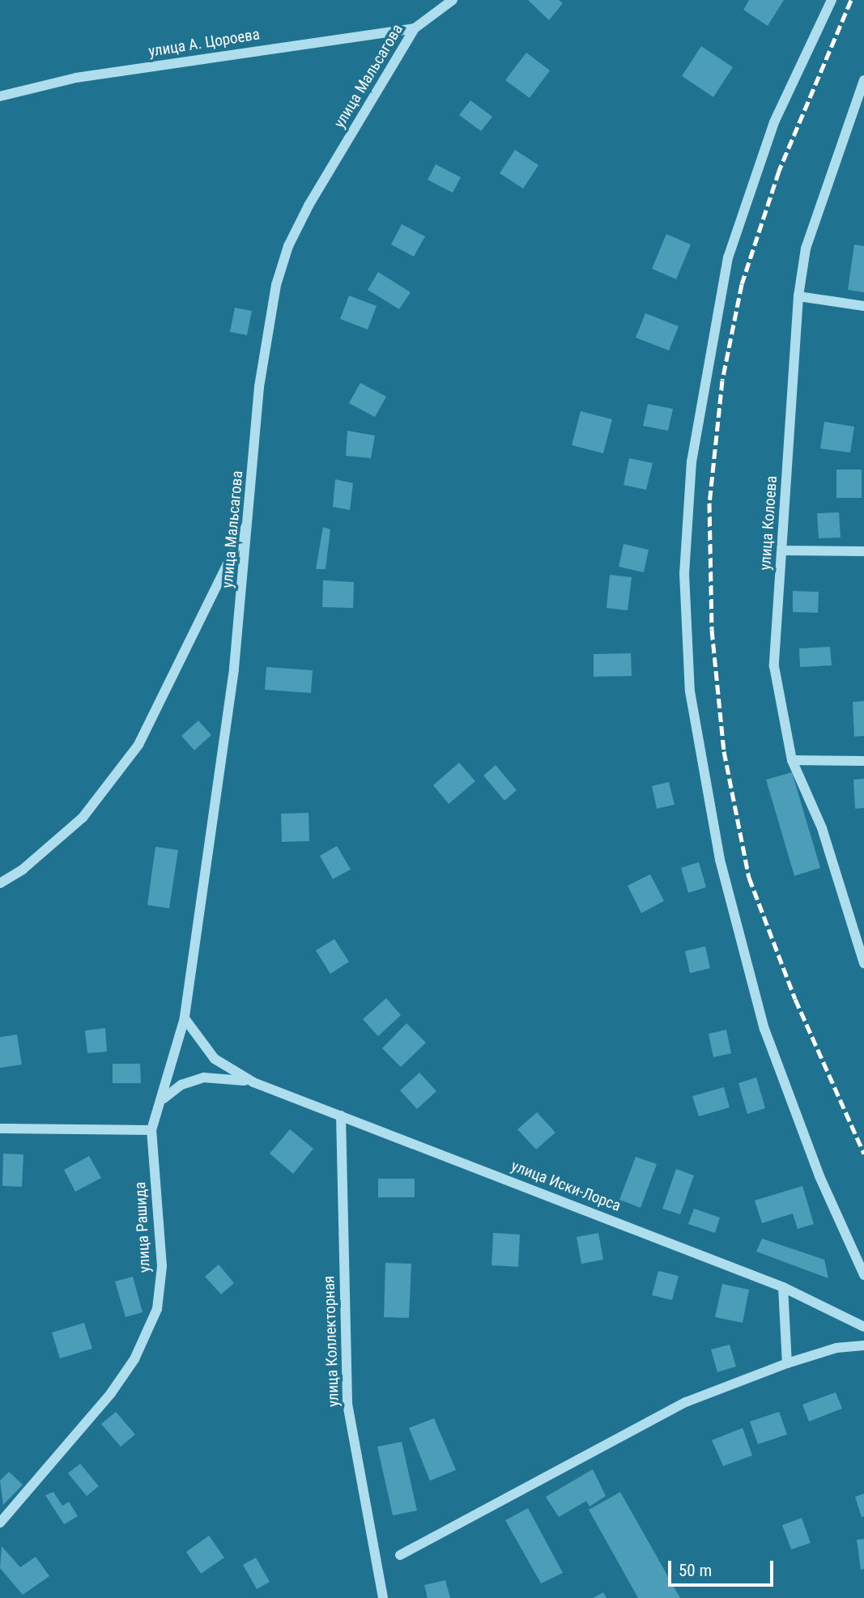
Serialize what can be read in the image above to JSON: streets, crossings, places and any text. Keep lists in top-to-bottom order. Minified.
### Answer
{"streets":{"street":["улица А. Цороева","улица Мальсагова","улица Колоева","улица Иски-Лорса","улица Рашида","улица Коллекторная"]},"crossings":[["улица А. Цороева","улица Мальсагова"],["улица Мальсагова","улица Рашида"],["улица Иски-Лорса","улица Коллекторная"]],"scale_bar":"50 m"}
